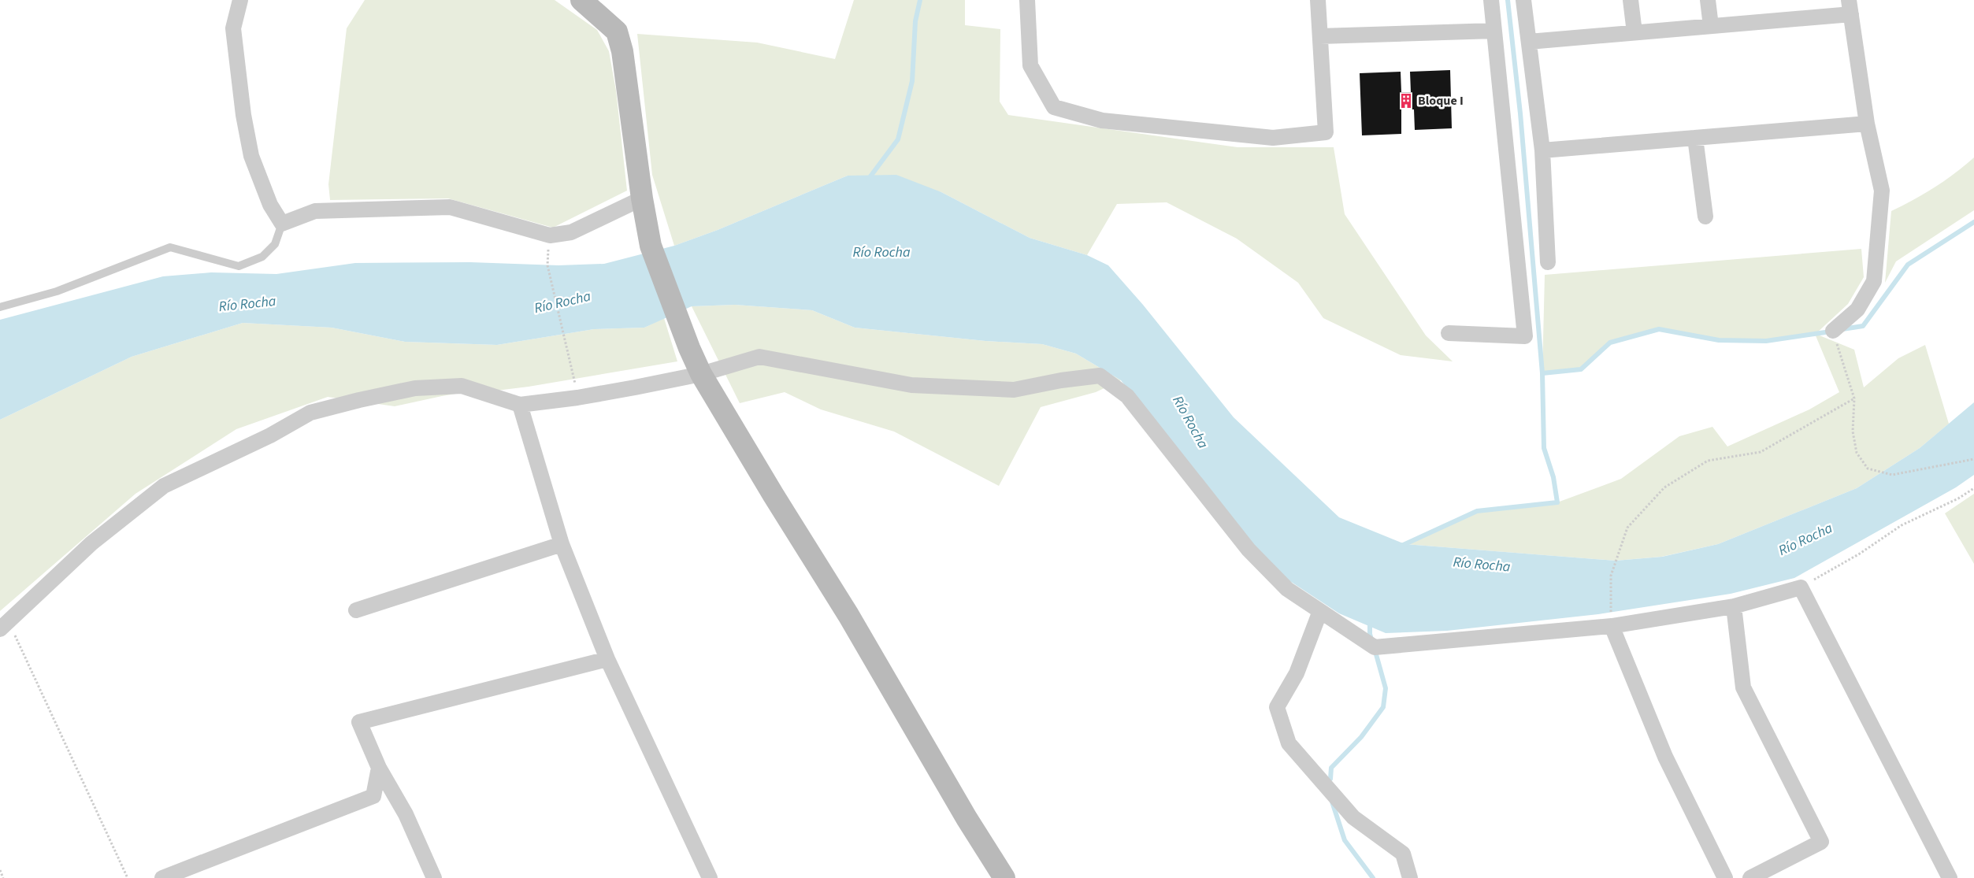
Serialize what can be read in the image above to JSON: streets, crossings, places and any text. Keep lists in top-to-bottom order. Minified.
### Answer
{"water":["Río Rocha"],"places":{"building":["Bloque I"]}}
